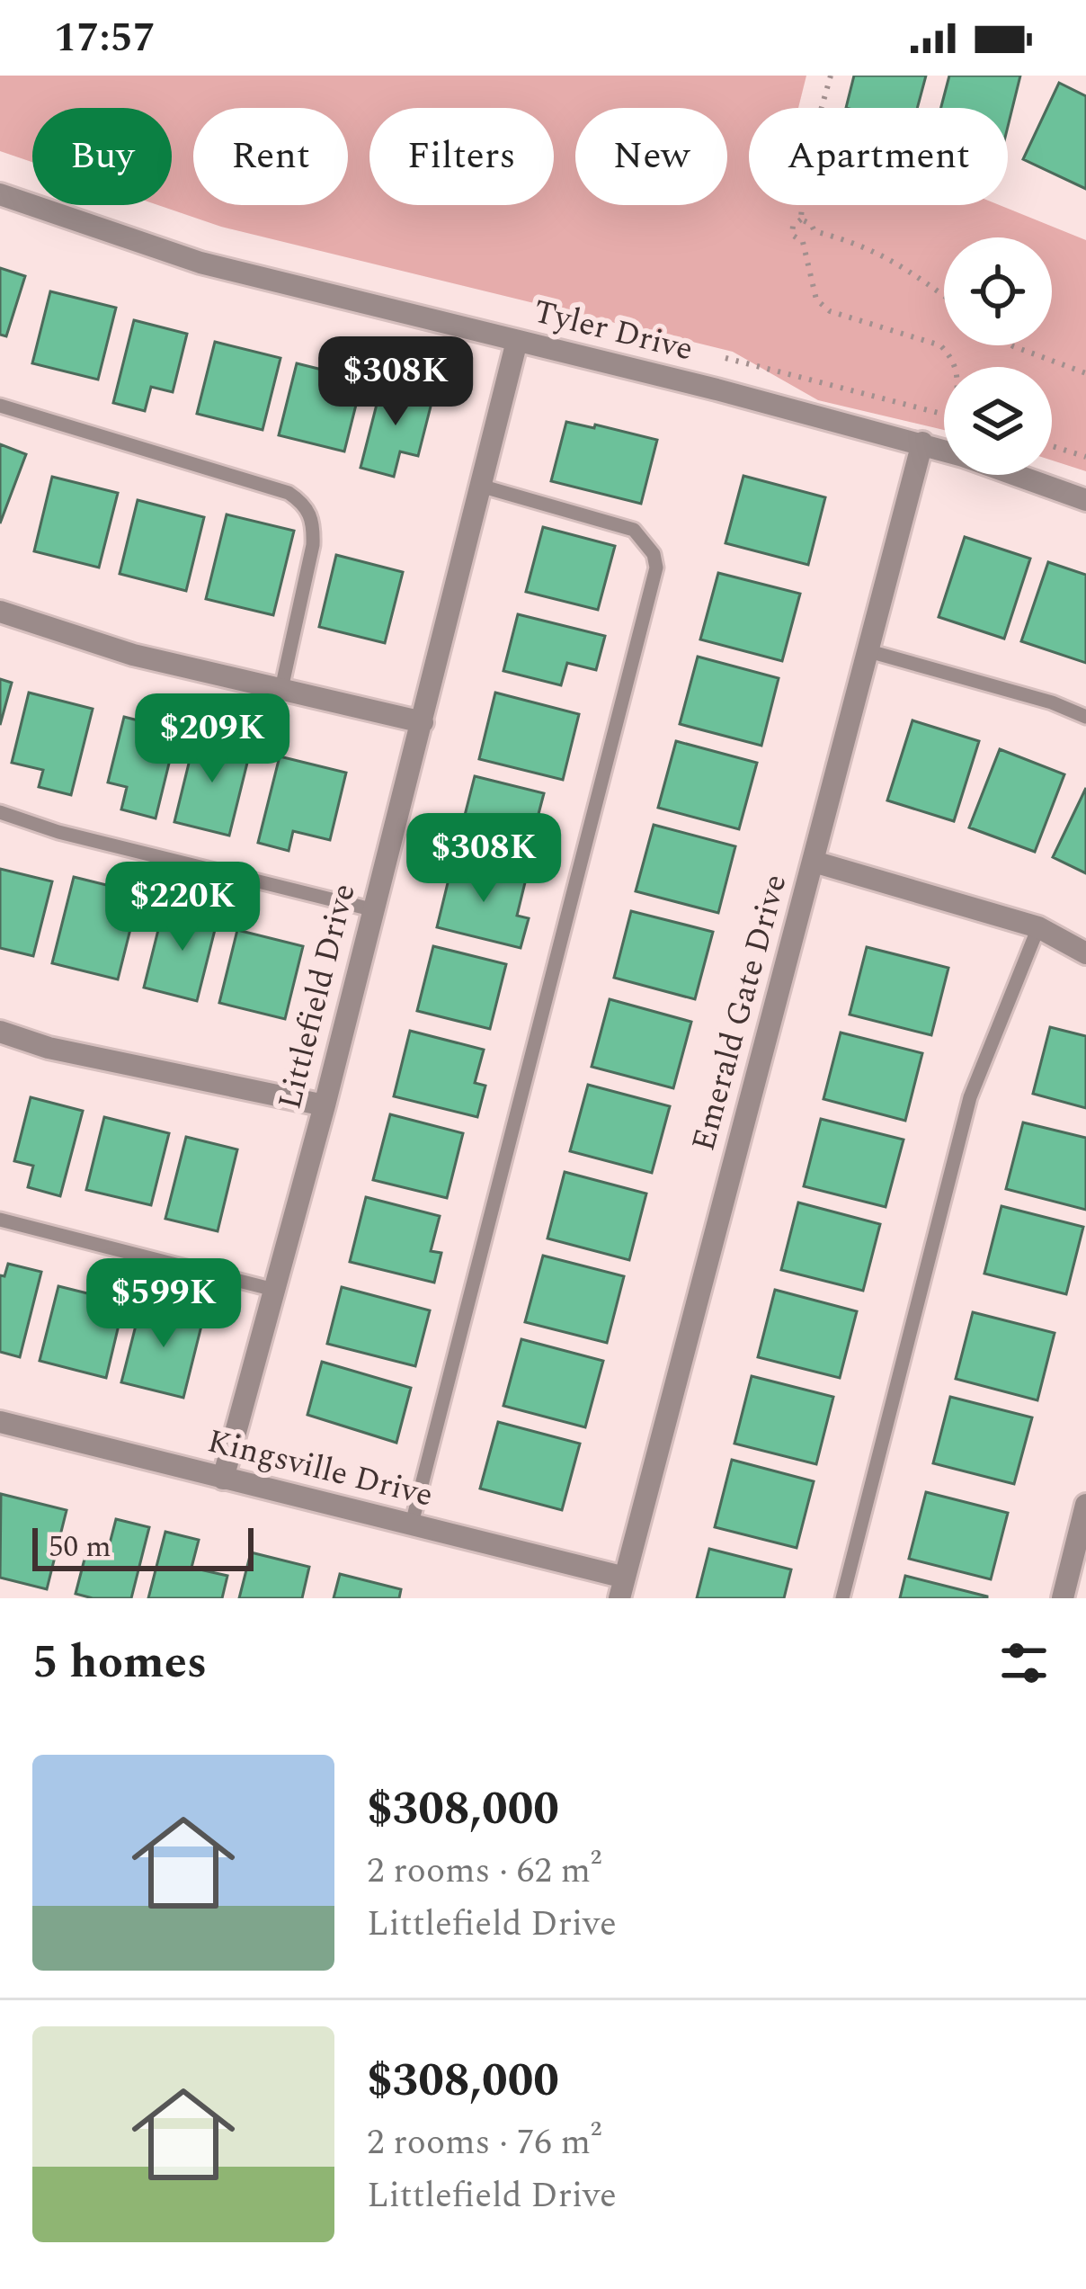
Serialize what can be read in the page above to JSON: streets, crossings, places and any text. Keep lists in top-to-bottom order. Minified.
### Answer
{"streets":{"street":["Tyler Drive","Littlefield Drive","Emerald Gate Drive","Kingsville Drive"]},"crossings":[["Tyler Drive","Littlefield Drive"],["Tyler Drive","Emerald Gate Drive"],["Littlefield Drive","Kingsville Drive"],["Emerald Gate Drive","Kingsville Drive"]],"scale_bar":"50 m","page":{"status":"17:57","chip":["Buy","Rent","Filters","New","Apartment"],"price":["$308K","$209K","$308K","$220K","$599K"],"scale":"50 m","heading":"5 homes","list":[{"name":"$308,000","note":"2 rooms · 62 m² · Littlefield Drive"},{"name":"$308,000","note":"2 rooms · 76 m² · Littlefield Drive"}]}}
